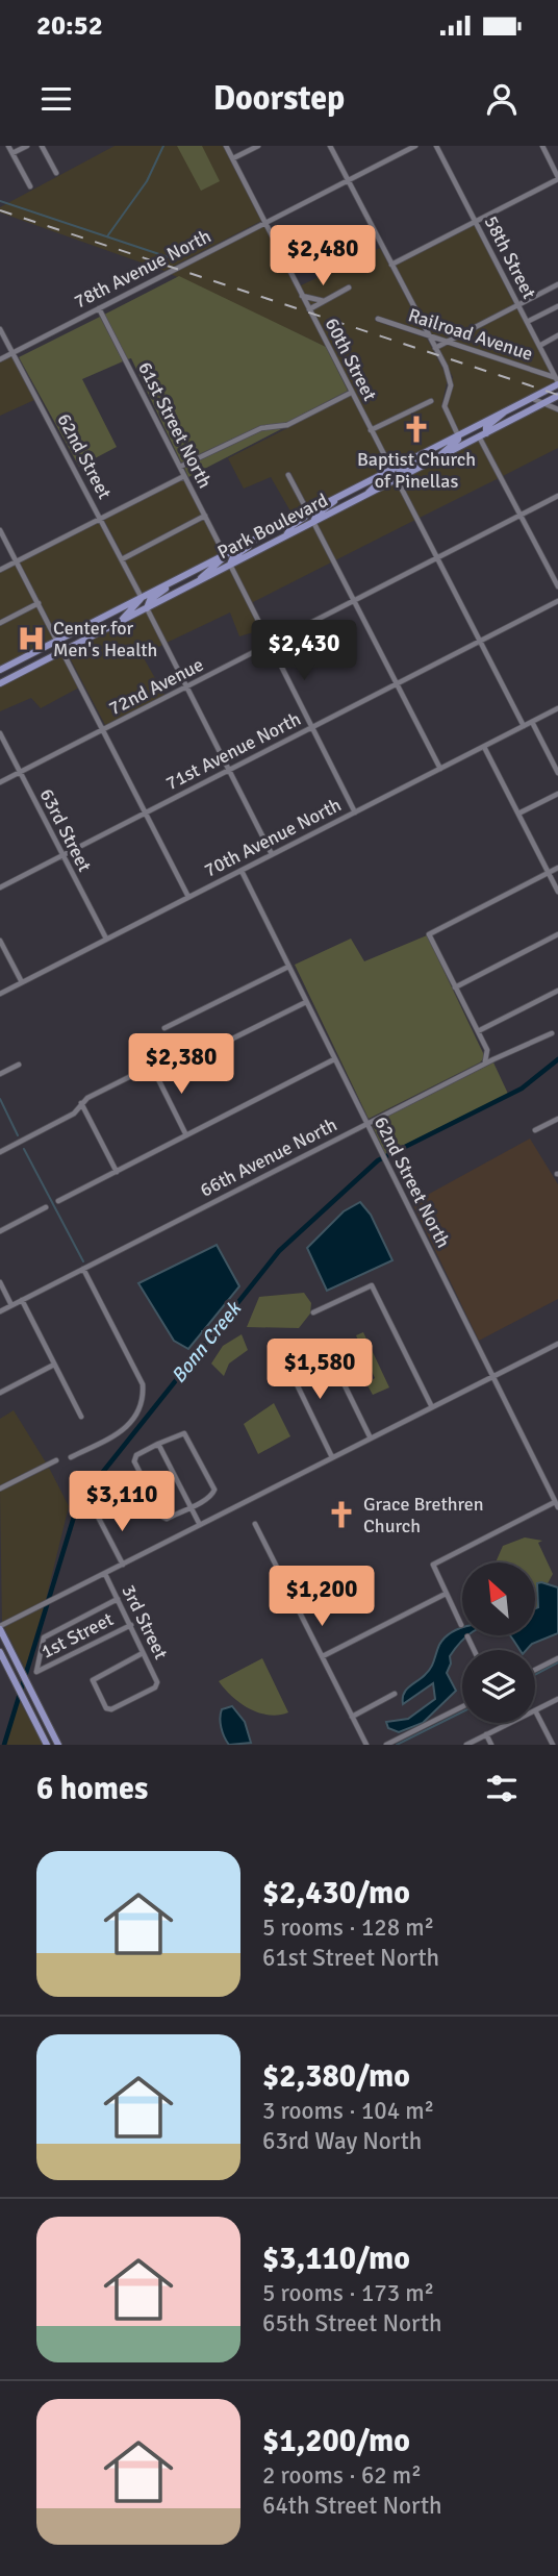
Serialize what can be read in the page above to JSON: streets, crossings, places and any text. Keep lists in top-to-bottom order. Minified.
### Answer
{"streets":{"main road":["Park Boulevard"],"street":["58th Street","78th Avenue North","Railroad Avenue","60th Street","61st Street North","62nd Street","72nd Avenue","71st Avenue North","63rd Street","70th Avenue North","66th Avenue North","62nd Street North","3rd Street","1st Street"]},"crossings":[["58th Street","Railroad Avenue"],["58th Street","Park Boulevard"],["78th Avenue North","60th Street"],["78th Avenue North","61st Street North"],["78th Avenue North","62nd Street"],["Railroad Avenue","Park Boulevard"],["60th Street","Park Boulevard"],["61st Street North","Park Boulevard"],["62nd Street","Park Boulevard"],["72nd Avenue","63rd Street"],["71st Avenue North","63rd Street"],["63rd Street","70th Avenue North"],["70th Avenue North","62nd Street North"],["66th Avenue North","62nd Street North"],["3rd Street","1st Street"]],"water":["Bonn Creek"],"places":{"church":["Baptist Church of Pinellas","Grace Brethren Church"],"hospital":["Center for Men's Health"]},"north":"top left","page":{"status":"20:52","header":"Doorstep","price":["$2,480","$2,430","$2,380","$1,580","$3,110","$1,200"],"heading":"6 homes","list":[{"name":"$2,430/mo","note":"5 rooms · 128 m² · 61st Street North"},{"name":"$2,380/mo","note":"3 rooms · 104 m² · 63rd Way North"},{"name":"$3,110/mo","note":"5 rooms · 173 m² · 65th Street North"},{"name":"$1,200/mo","note":"2 rooms · 62 m² · 64th Street North"}]}}
